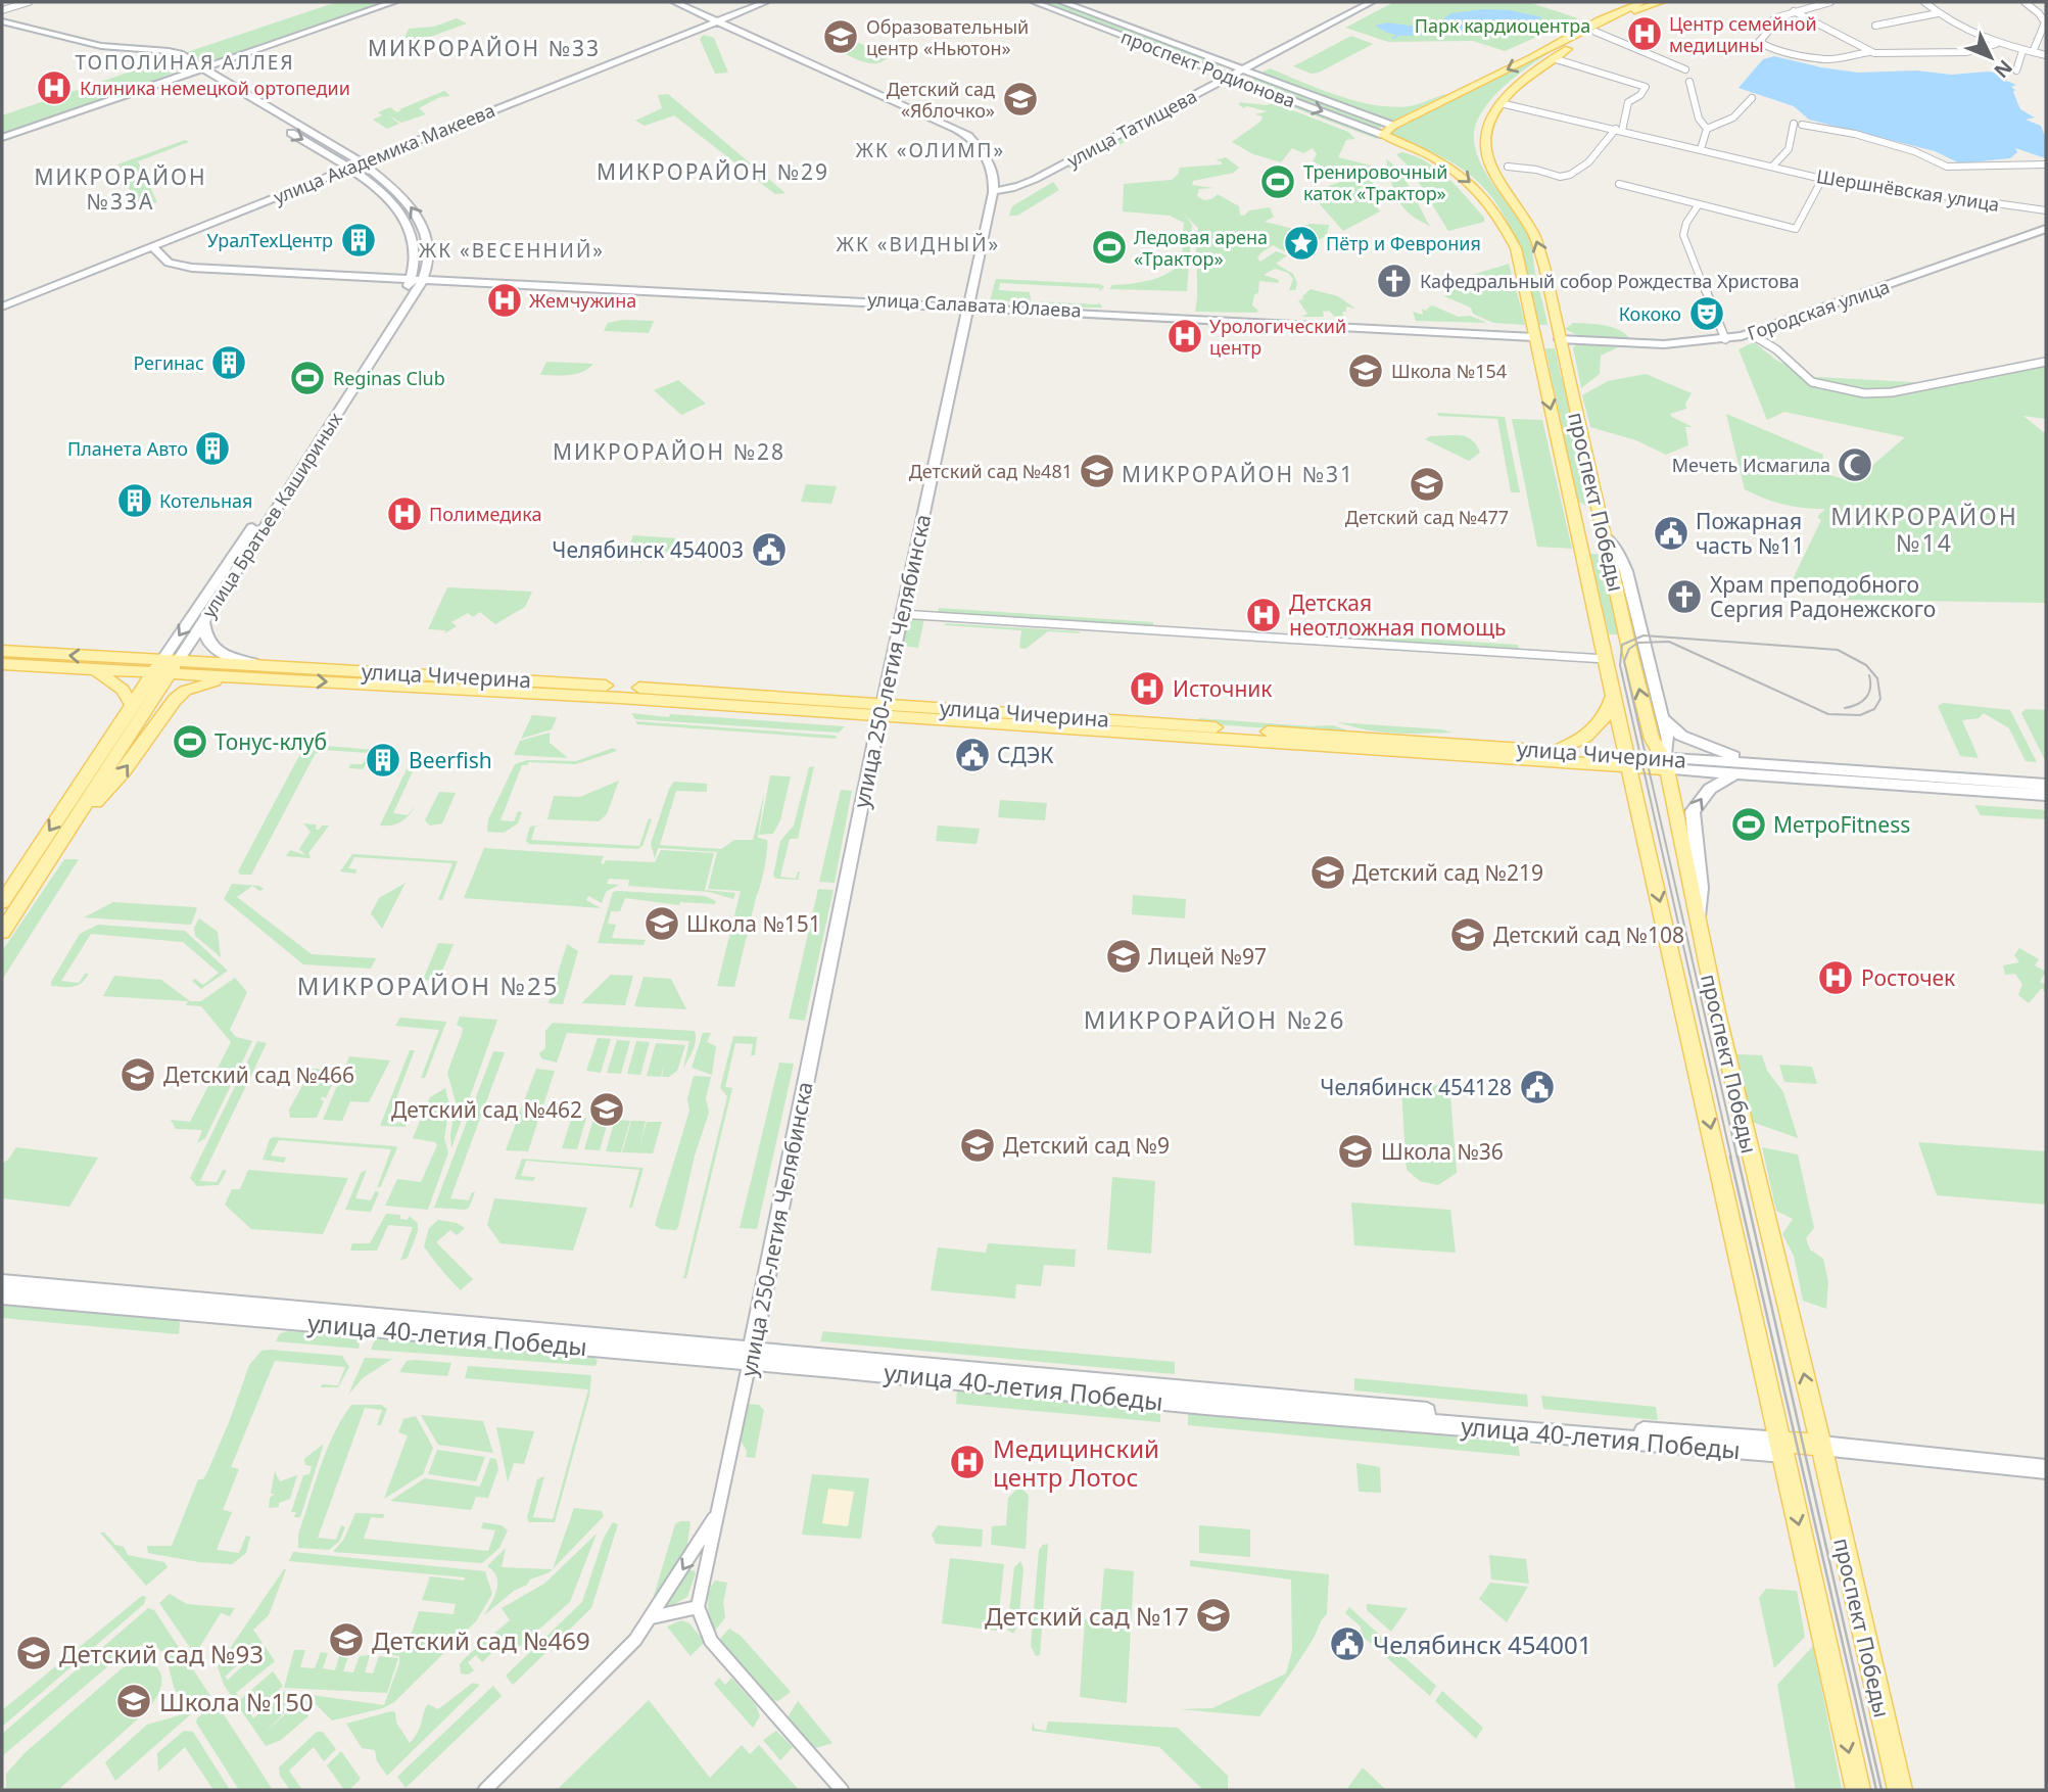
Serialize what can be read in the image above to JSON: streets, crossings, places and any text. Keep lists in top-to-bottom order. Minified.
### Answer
{"streets":{"main road":["Городская улица","проспект Победы","улица Братьев Кашириных","улица Чичерина","улица 40-летия Победы"],"street":["проспект Родионова","улица Татищева","улица Академика Макеева","Шершнёвская улица","улица Салавата Юлаева","улица 250-летия Челябинска"]},"crossings":[["проспект Родионова","улица Татищева"],["проспект Родионова","проспект Победы"],["улица Татищева","улица 250-летия Челябинска"],["улица Академика Макеева","улица Салавата Юлаева"],["улица Академика Макеева","улица Братьев Кашириных"],["улица Академика Макеева","улица 250-летия Челябинска"],["Шершнёвская улица","проспект Победы"],["улица Салавата Юлаева","Городская улица"],["улица Салавата Юлаева","проспект Победы"],["улица Салавата Юлаева","улица Братьев Кашириных"],["улица Салавата Юлаева","улица 250-летия Челябинска"],["Городская улица","проспект Победы"],["проспект Победы","улица Чичерина"],["проспект Победы","улица 40-летия Победы"],["улица Братьев Кашириных","улица Чичерина"],["улица 250-летия Челябинска","улица Чичерина"],["улица 250-летия Челябинска","улица 40-летия Победы"]],"districts":["МИКРОРАЙОН №33","ТОПОЛИНАЯ АЛЛЕЯ","ЖК «ОЛИМП»","МИКРОРАЙОН №29","МИКРОРАЙОН №33А","ЖК «ВИДНЫЙ»","ЖК «ВЕСЕННИЙ»","МИКРОРАЙОН №28","МИКРОРАЙОН №31","МИКРОРАЙОН №14","МИКРОРАЙОН №25","МИКРОРАЙОН №26"],"parks":["Парк кардиоцентра"],"places":{"hospital":["Центр семейной медицины","Клиника немецкой ортопедии","Жемчужина","Урологический центр","Полимедика","Детская неотложная помощь","Источник","Росточек","Медицинский центр Лотос"],"school or university":["Образовательный центр «Ньютон»","Детский сад «Яблочко»","Школа №154","Детский сад №481","Детский сад №477","Детский сад №219","Школа №151","Детский сад №108","Лицей №97","Детский сад №466","Детский сад №462","Детский сад №9","Школа №36","Детский сад №17","Детский сад №469","Детский сад №93","Школа №150"],"sports":["Тренировочный каток «Трактор»","Ледовая арена «Трактор»","Reginas Club","Тонус-клуб","МетроFitness"],"building":["УралТехЦентр","Регинас","Планета Авто","Котельная","Beerfish"],"place":["Пётр и Феврония"],"church":["Кафедральный собор Рождества Христова","Храм преподобного Сергия Радонежского"],"theatre":["Кококо"],"mosque":["Мечеть Исмагила"],"public building":["Пожарная часть №11","Челябинск 454003","СДЭК","Челябинск 454128","Челябинск 454001"]},"north":"bottom right"}
